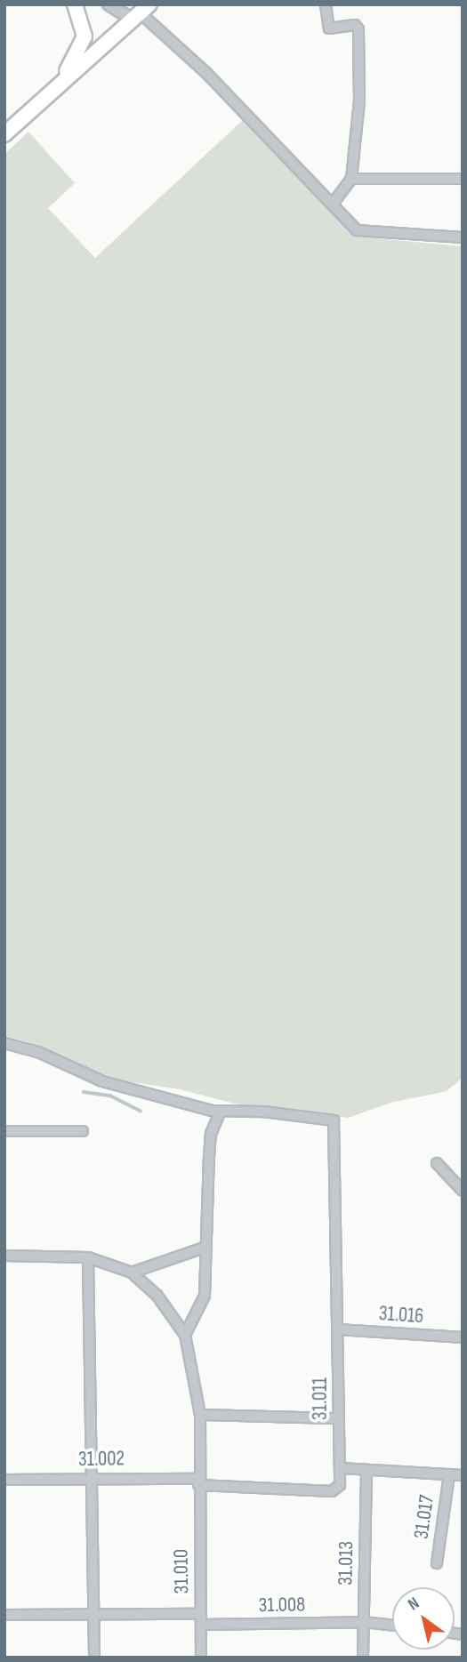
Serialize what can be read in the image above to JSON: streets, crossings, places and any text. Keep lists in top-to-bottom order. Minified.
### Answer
{"streets":{"street":["31.016","31.011","31.002","31.017","31.013","31.010","31.008"]},"crossings":[["31.016","31.011"],["31.011","31.002"],["31.002","31.010"],["31.013","31.008"],["31.010","31.008"]],"north":"top left"}
